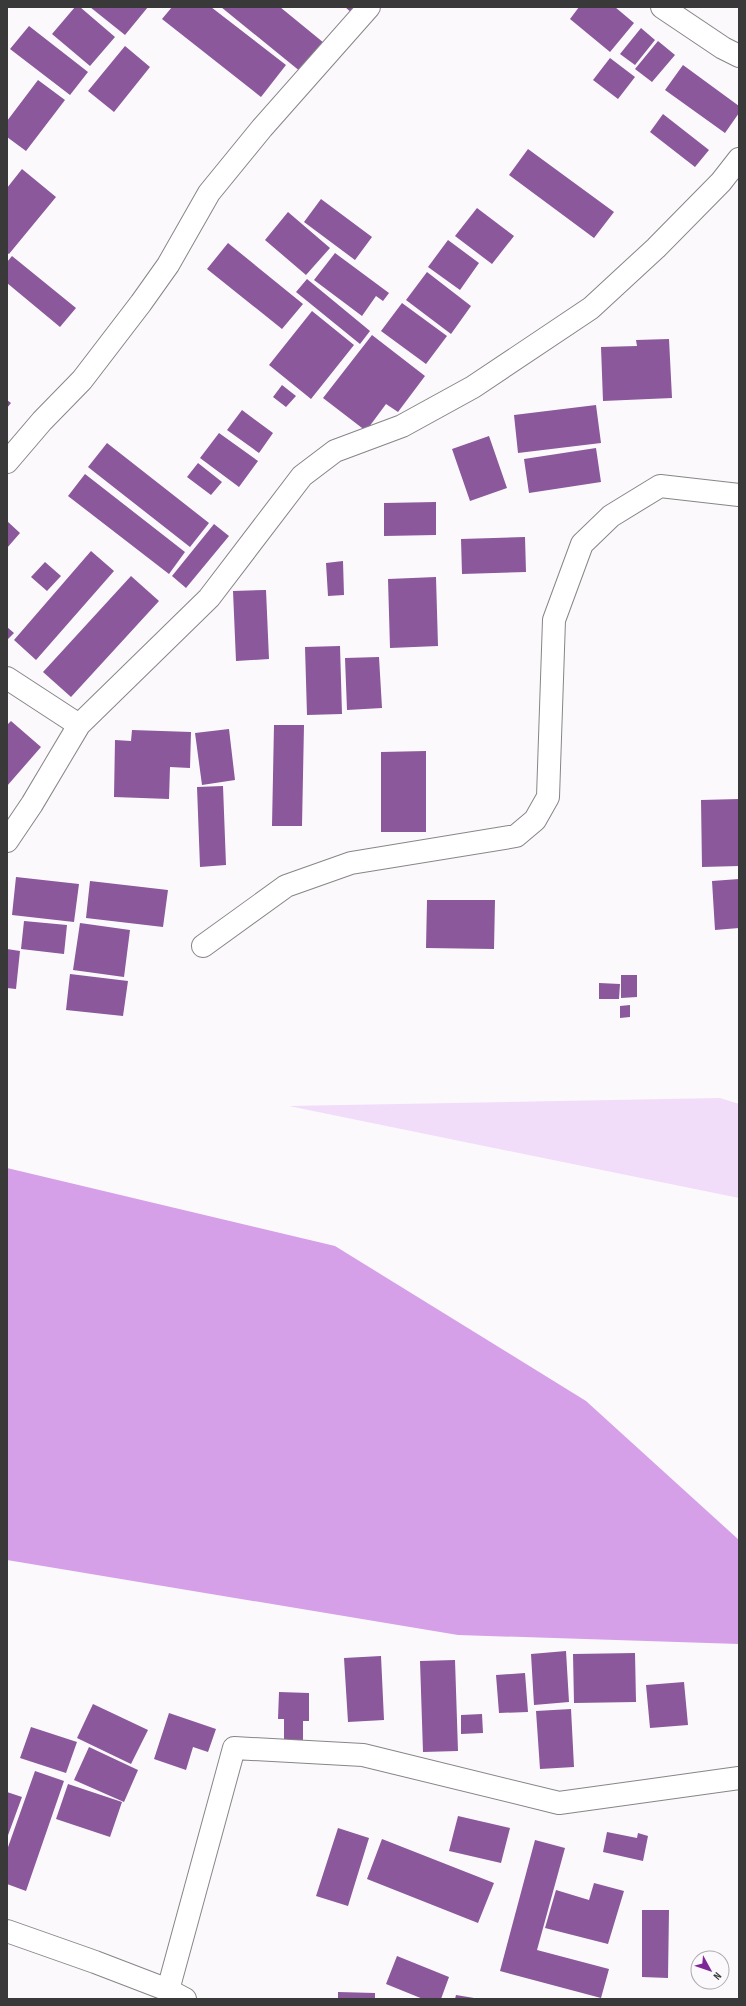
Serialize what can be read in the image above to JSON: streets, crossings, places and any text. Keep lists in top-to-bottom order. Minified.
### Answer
{"north":"bottom right"}
